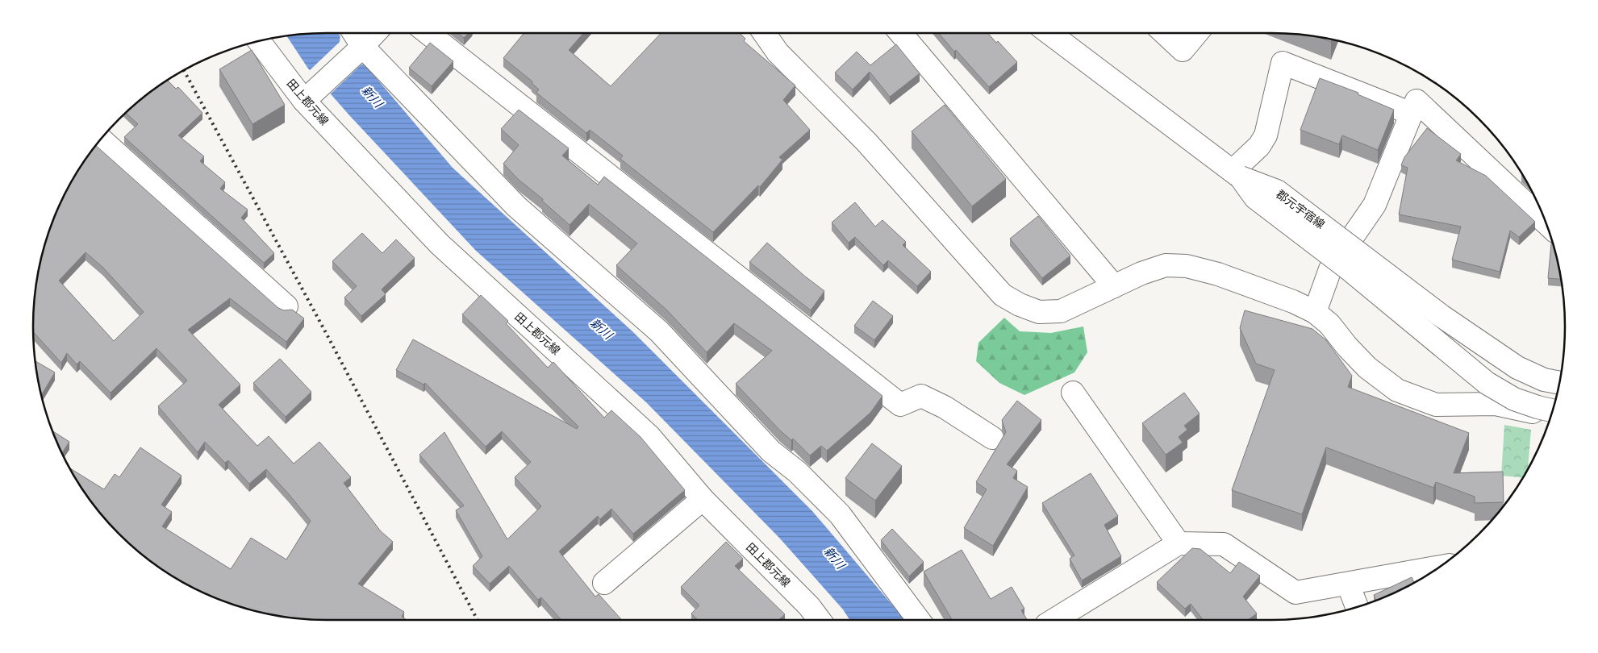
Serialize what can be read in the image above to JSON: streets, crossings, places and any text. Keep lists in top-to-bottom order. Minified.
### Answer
{"streets":{"street":["田上郡元線","郡元宇宿線"]},"water":["新川"]}
